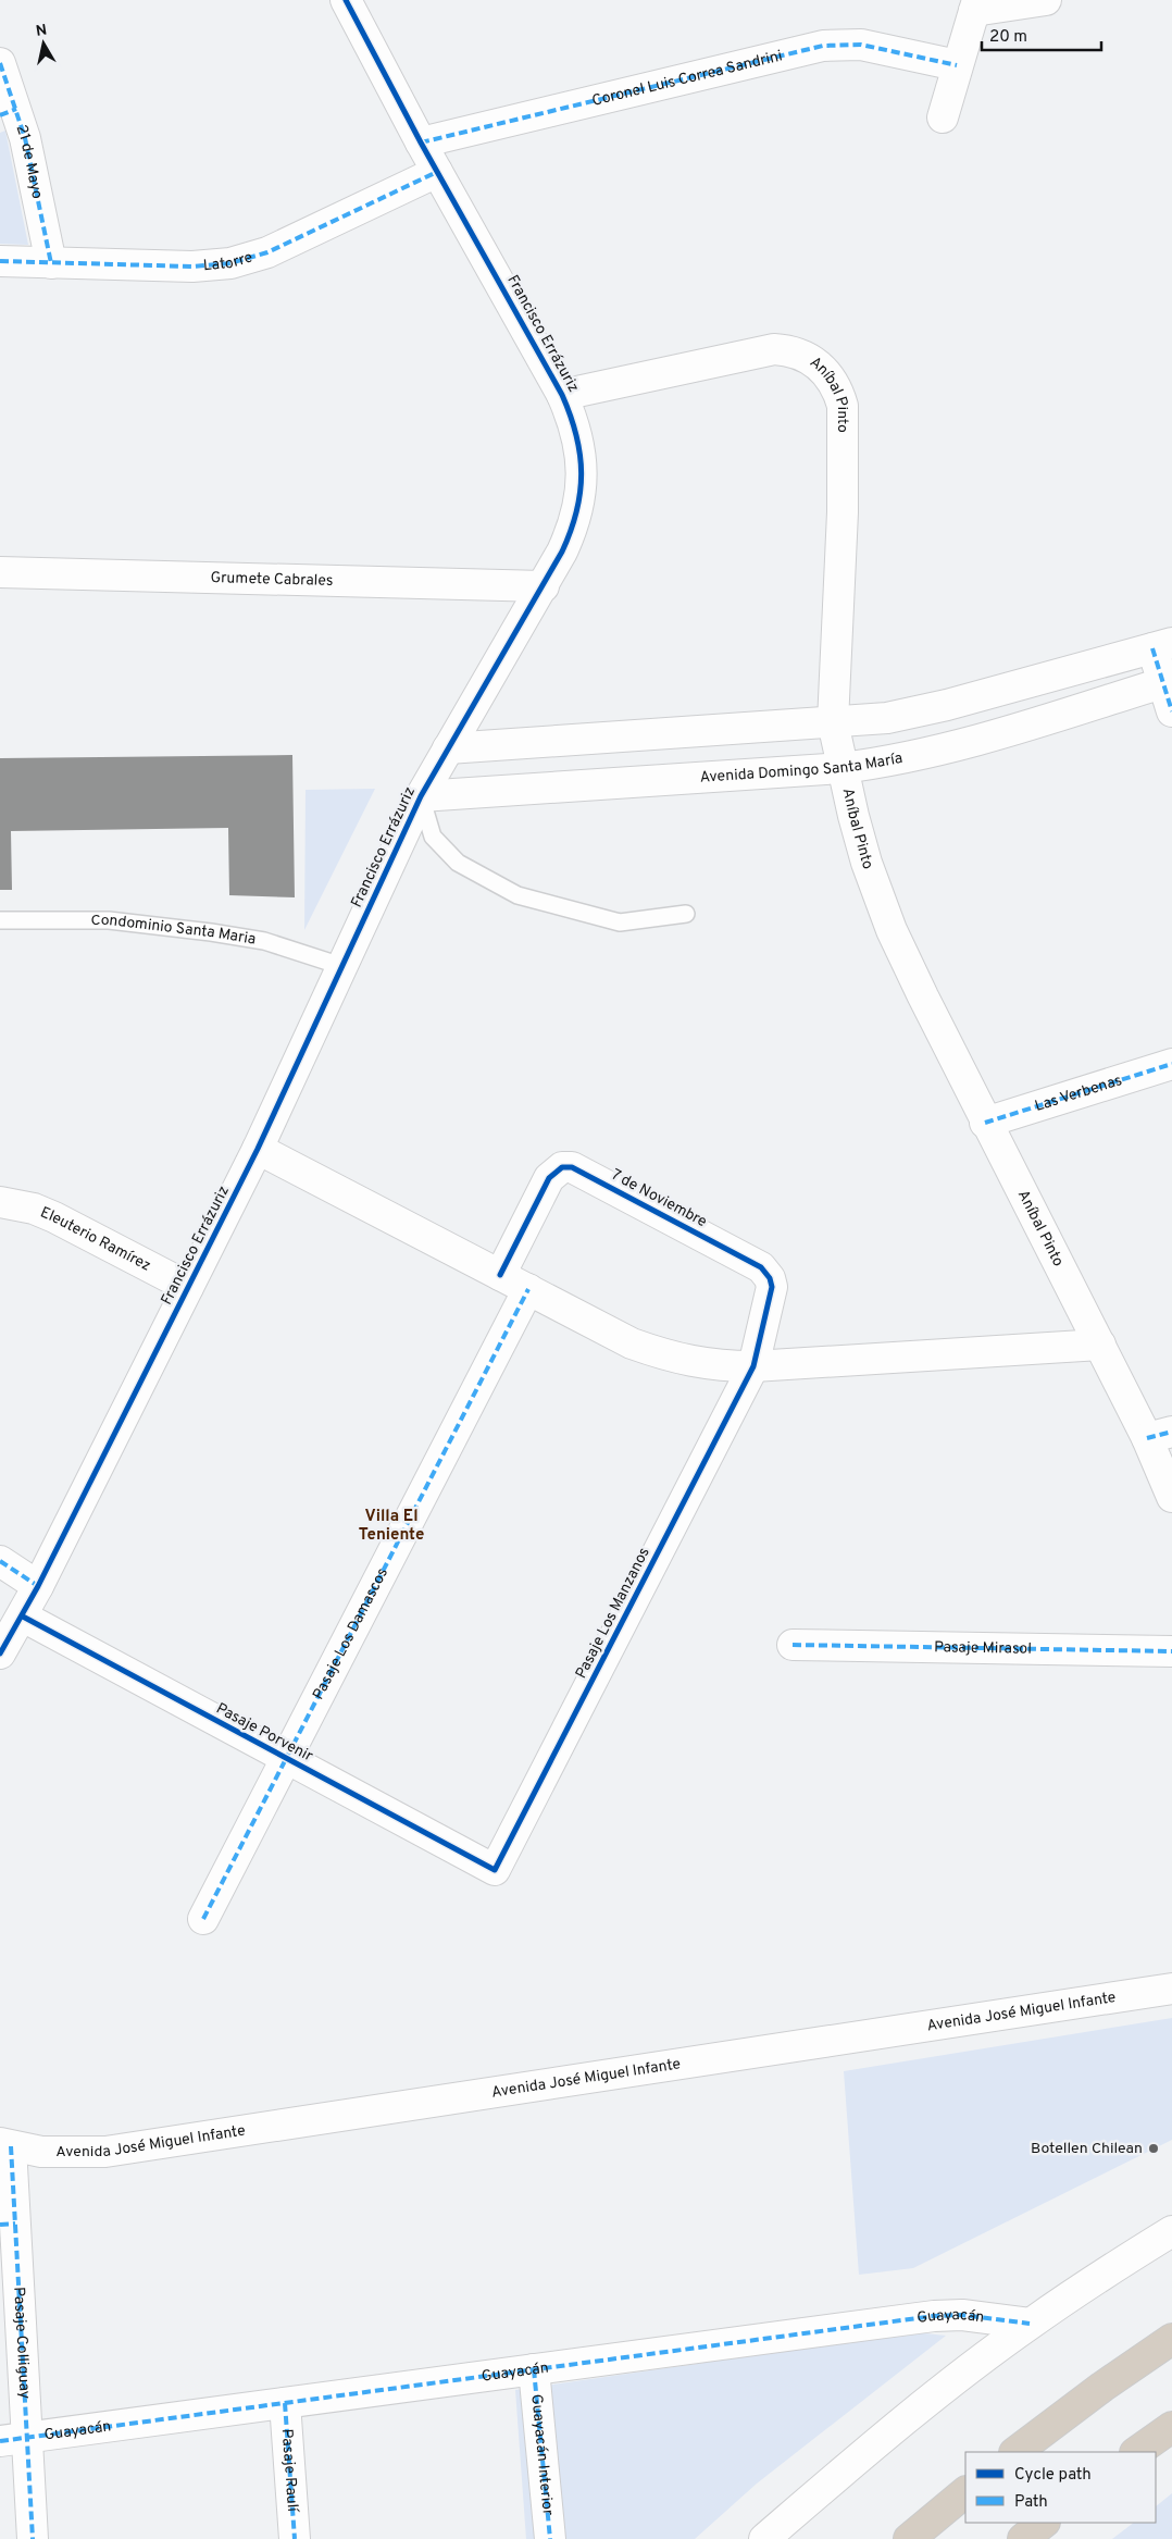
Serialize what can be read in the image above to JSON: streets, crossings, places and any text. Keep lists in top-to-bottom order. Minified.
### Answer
{"streets":{"street":["Coronel Luis Correa Sandrini","21 de Mayo","Latorre","Francisco Errázuriz","Aníbal Pinto","Grumete Cabrales","Avenida Domingo Santa María","Las Verbenas","7 de Noviembre","Eleuterio Ramírez","Pasaje Los Manzanos","Pasaje Los Damascos","Pasaje Mirasol","Pasaje Porvenir","Avenida José Miguel Infante","Guayacán","Pasaje Colliguay","Guayacán Interior","Pasaje Raulí"],"lane":["Condominio Santa Maria"]},"crossings":[["Coronel Luis Correa Sandrini","Francisco Errázuriz"],["21 de Mayo","Latorre"],["Latorre","Francisco Errázuriz"],["Francisco Errázuriz","Aníbal Pinto"],["Francisco Errázuriz","Grumete Cabrales"],["Francisco Errázuriz","Avenida Domingo Santa María"],["Francisco Errázuriz","Condominio Santa Maria"],["Francisco Errázuriz","Eleuterio Ramírez"],["Francisco Errázuriz","Pasaje Porvenir"],["Aníbal Pinto","Avenida Domingo Santa María"],["Aníbal Pinto","Las Verbenas"],["7 de Noviembre","Pasaje Los Manzanos"],["Pasaje Los Manzanos","Pasaje Porvenir"],["Pasaje Los Damascos","Pasaje Porvenir"],["Avenida José Miguel Infante","Pasaje Colliguay"],["Guayacán","Pasaje Colliguay"],["Guayacán","Guayacán Interior"],["Guayacán","Pasaje Raulí"]],"districts":["Villa El Teniente"],"places":["Botellen Chilean"],"legend":["Cycle path","Path"],"scale_bar":"20 m","north":"top"}
